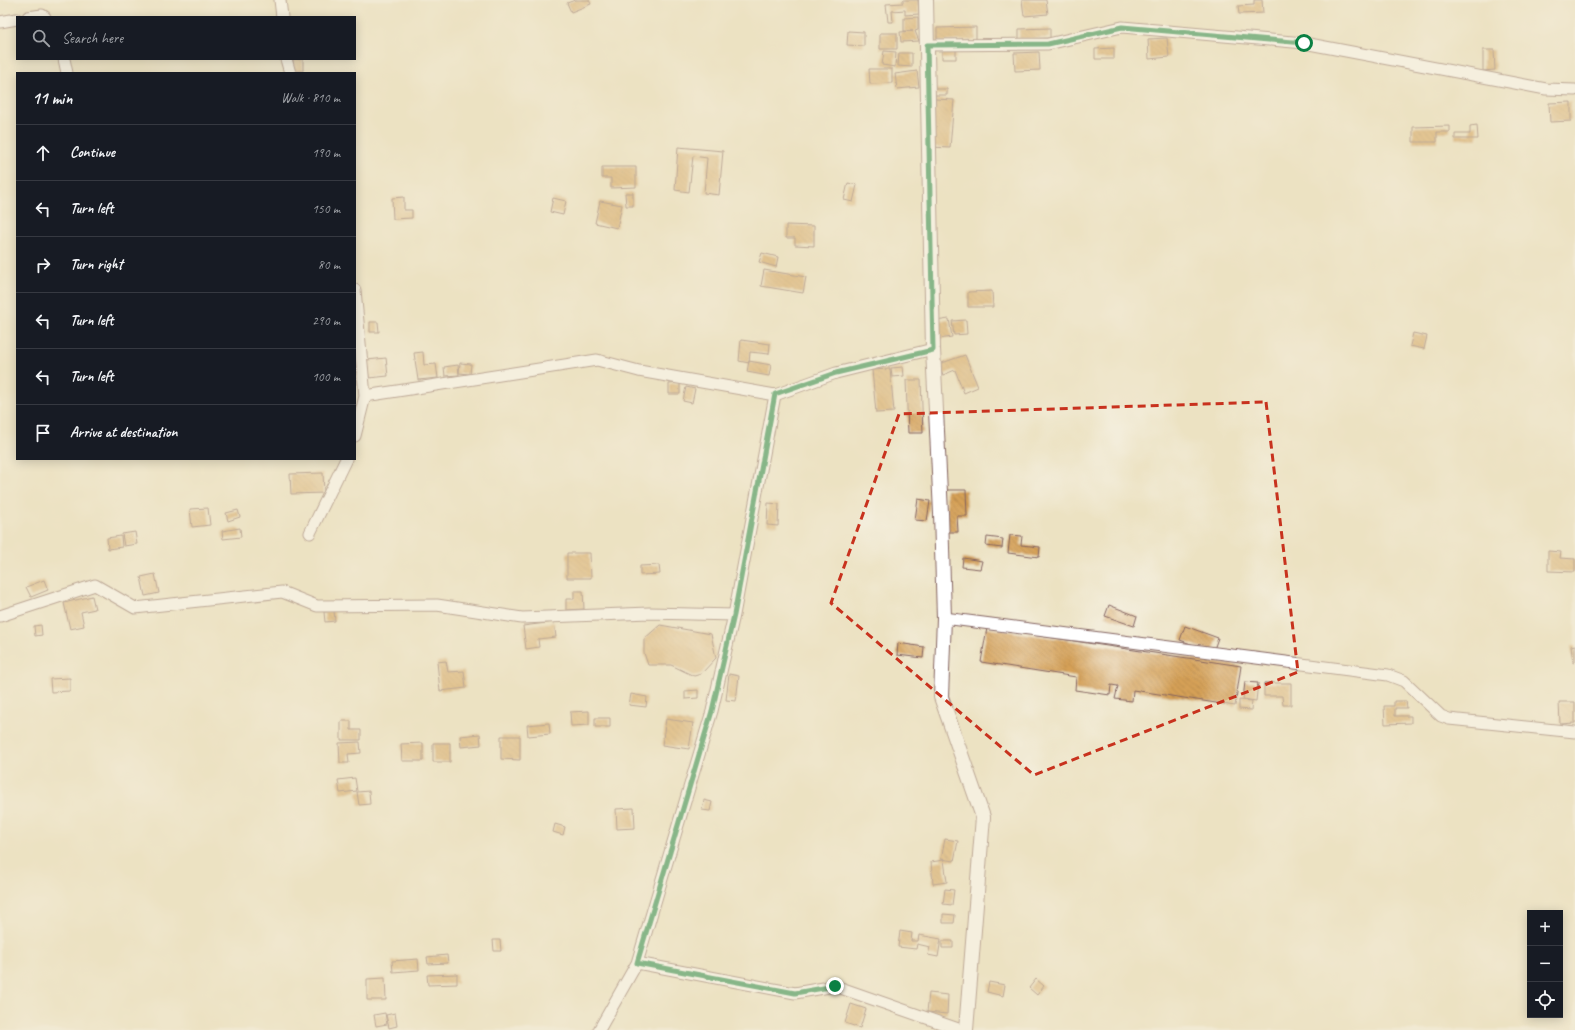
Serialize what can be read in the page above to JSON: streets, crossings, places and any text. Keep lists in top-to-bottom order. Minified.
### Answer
{"page":{"search":"Search here","heading":["11 min","Walk · 810 m"],"list":[["Continue","190 m"],["Turn left","150 m"],["Turn right","80 m"],["Turn left","290 m"],["Turn left","100 m"],"Arrive at destination"],"map_buttons":["+","−"]}}
